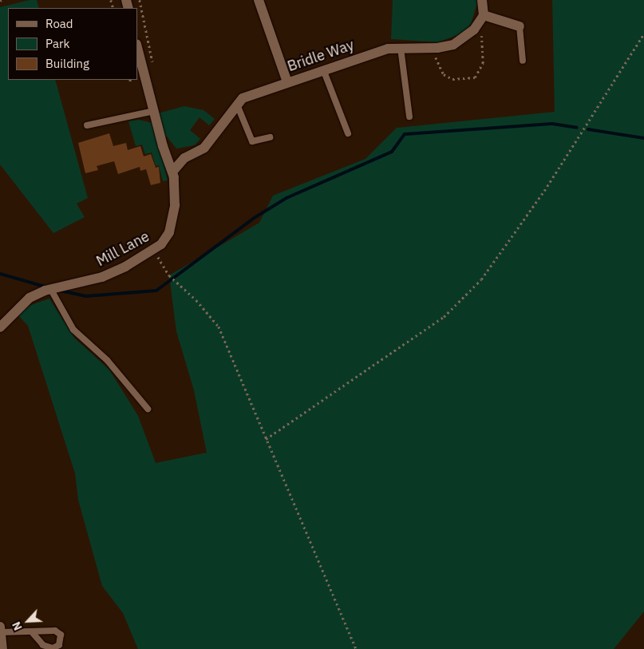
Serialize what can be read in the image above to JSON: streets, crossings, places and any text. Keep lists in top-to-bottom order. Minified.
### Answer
{"streets":{"street":["Bridle Way","Mill Lane"]},"crossings":[["Bridle Way","Mill Lane"]],"legend":["Road","Park","Building"],"north":"bottom left"}
